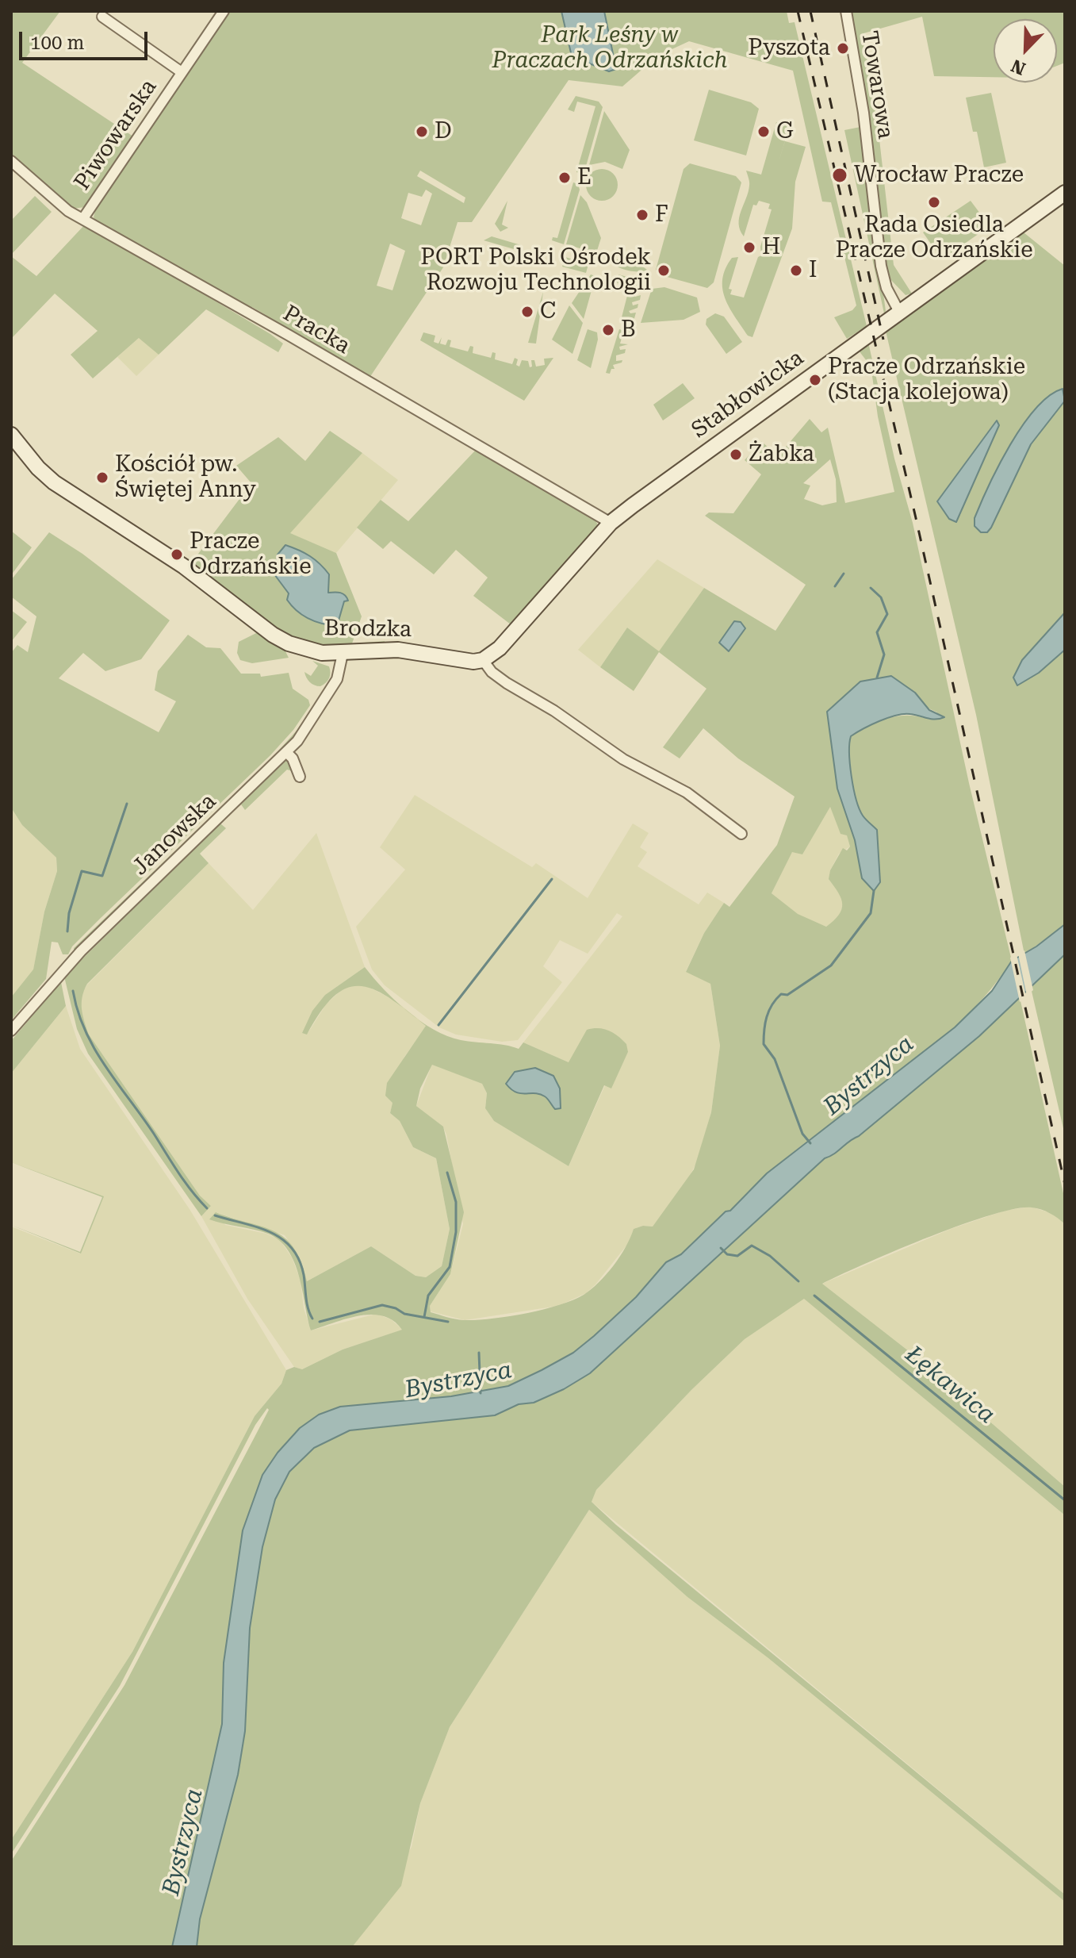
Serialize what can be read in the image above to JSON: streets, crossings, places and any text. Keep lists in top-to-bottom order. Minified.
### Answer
{"streets":{"street":["Towarowa","Piwowarska","Pracka","Stabłowicka","Brodzka","Janowska"]},"crossings":[["Towarowa","Stabłowicka"],["Piwowarska","Pracka"],["Pracka","Stabłowicka"],["Stabłowicka","Brodzka"],["Brodzka","Janowska"]],"water":["Bystrzyca","Łękawica"],"parks":["Park Leśny w Praczach Odrzańskich"],"places":["Pyszota","D","G","Wrocław Pracze","E","Rada Osiedla Pracze Odrzańskie","F","H","PORT Polski Ośrodek Rozwoju Technologii","I","C","B","Pracze Odrzańskie (Stacja kolejowa)","Żabka","Kościół pw. Świętej Anny","Pracze Odrzańskie"],"scale_bar":"100 m","north":"bottom left"}
